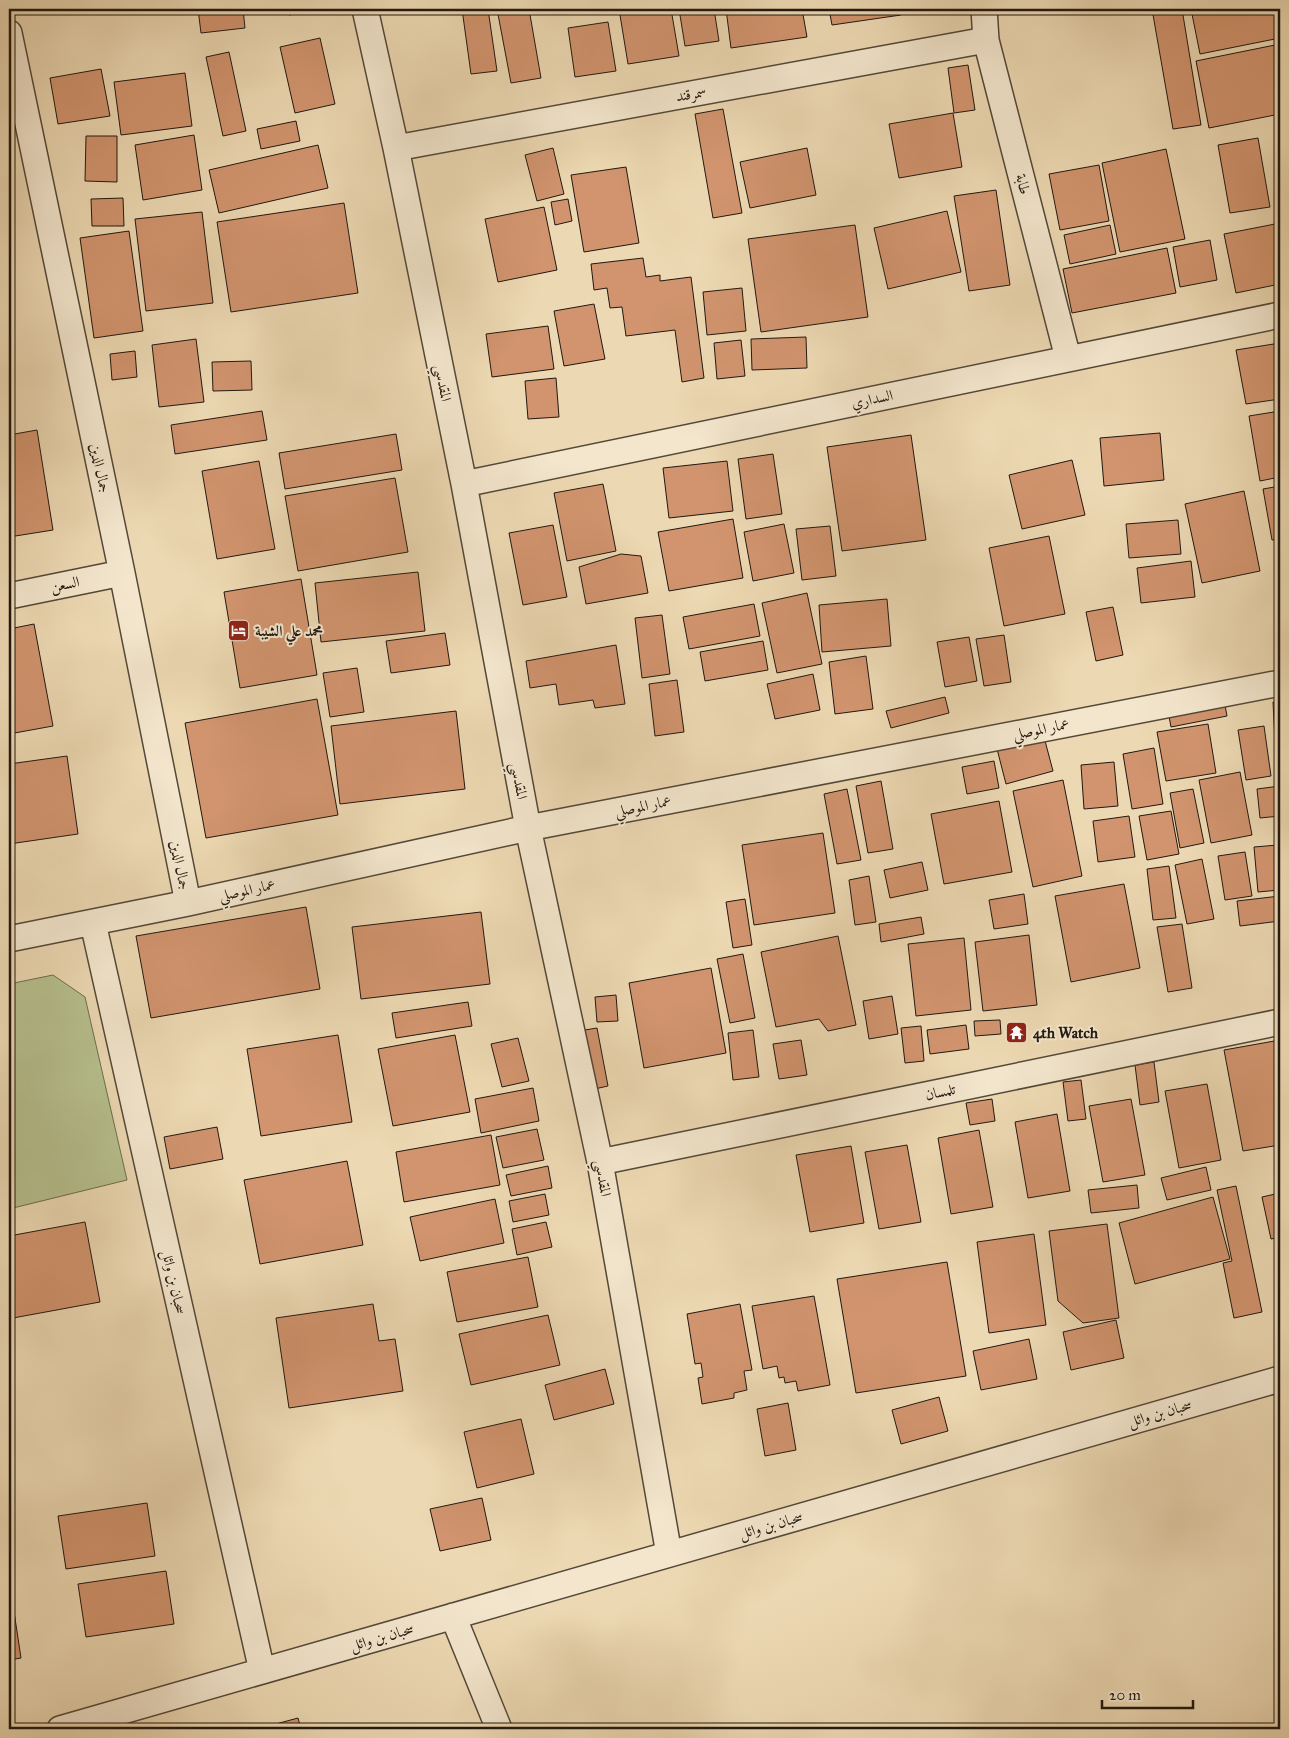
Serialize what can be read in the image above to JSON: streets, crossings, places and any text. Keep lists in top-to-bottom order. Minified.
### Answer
{"streets":{"street":["سمرقند","طابة","المقدسي","السداري","جمال الدين","السعن","عمار الموصلي","تلمسان","سحبان بن وائل"]},"crossings":[["سمرقند","طابة"],["سمرقند","المقدسي"],["طابة","السداري"],["المقدسي","السداري"],["المقدسي","عمار الموصلي"],["المقدسي","تلمسان"],["المقدسي","سحبان بن وائل"],["جمال الدين","السعن"],["جمال الدين","عمار الموصلي"],["عمار الموصلي","سحبان بن وائل"]],"places":{"hotel":["محمد علي الشيبة"],"temple":["4th Watch"]},"scale_bar":"20 m"}
